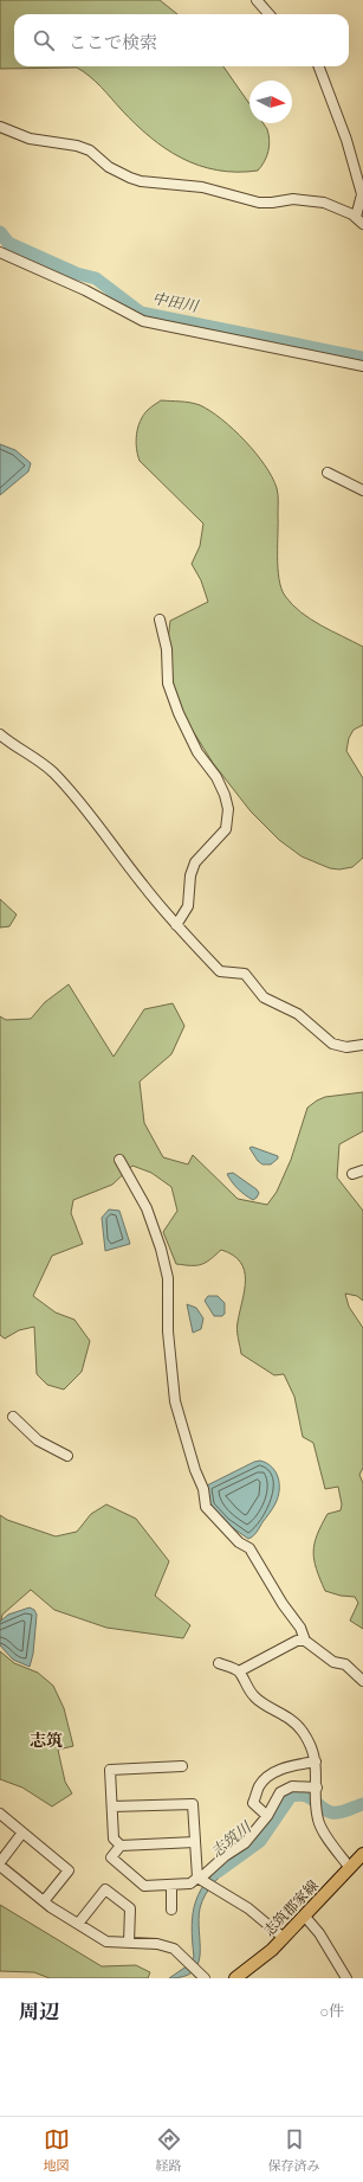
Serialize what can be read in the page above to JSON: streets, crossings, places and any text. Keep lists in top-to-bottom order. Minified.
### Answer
{"streets":{"main road":["志筑郡家線"]},"districts":["志筑"],"water":["中田川","志筑川"],"north":"right","page":{"search":"ここで検索","heading":["周辺","0件"],"nav":["地図","経路","保存済み"]}}
